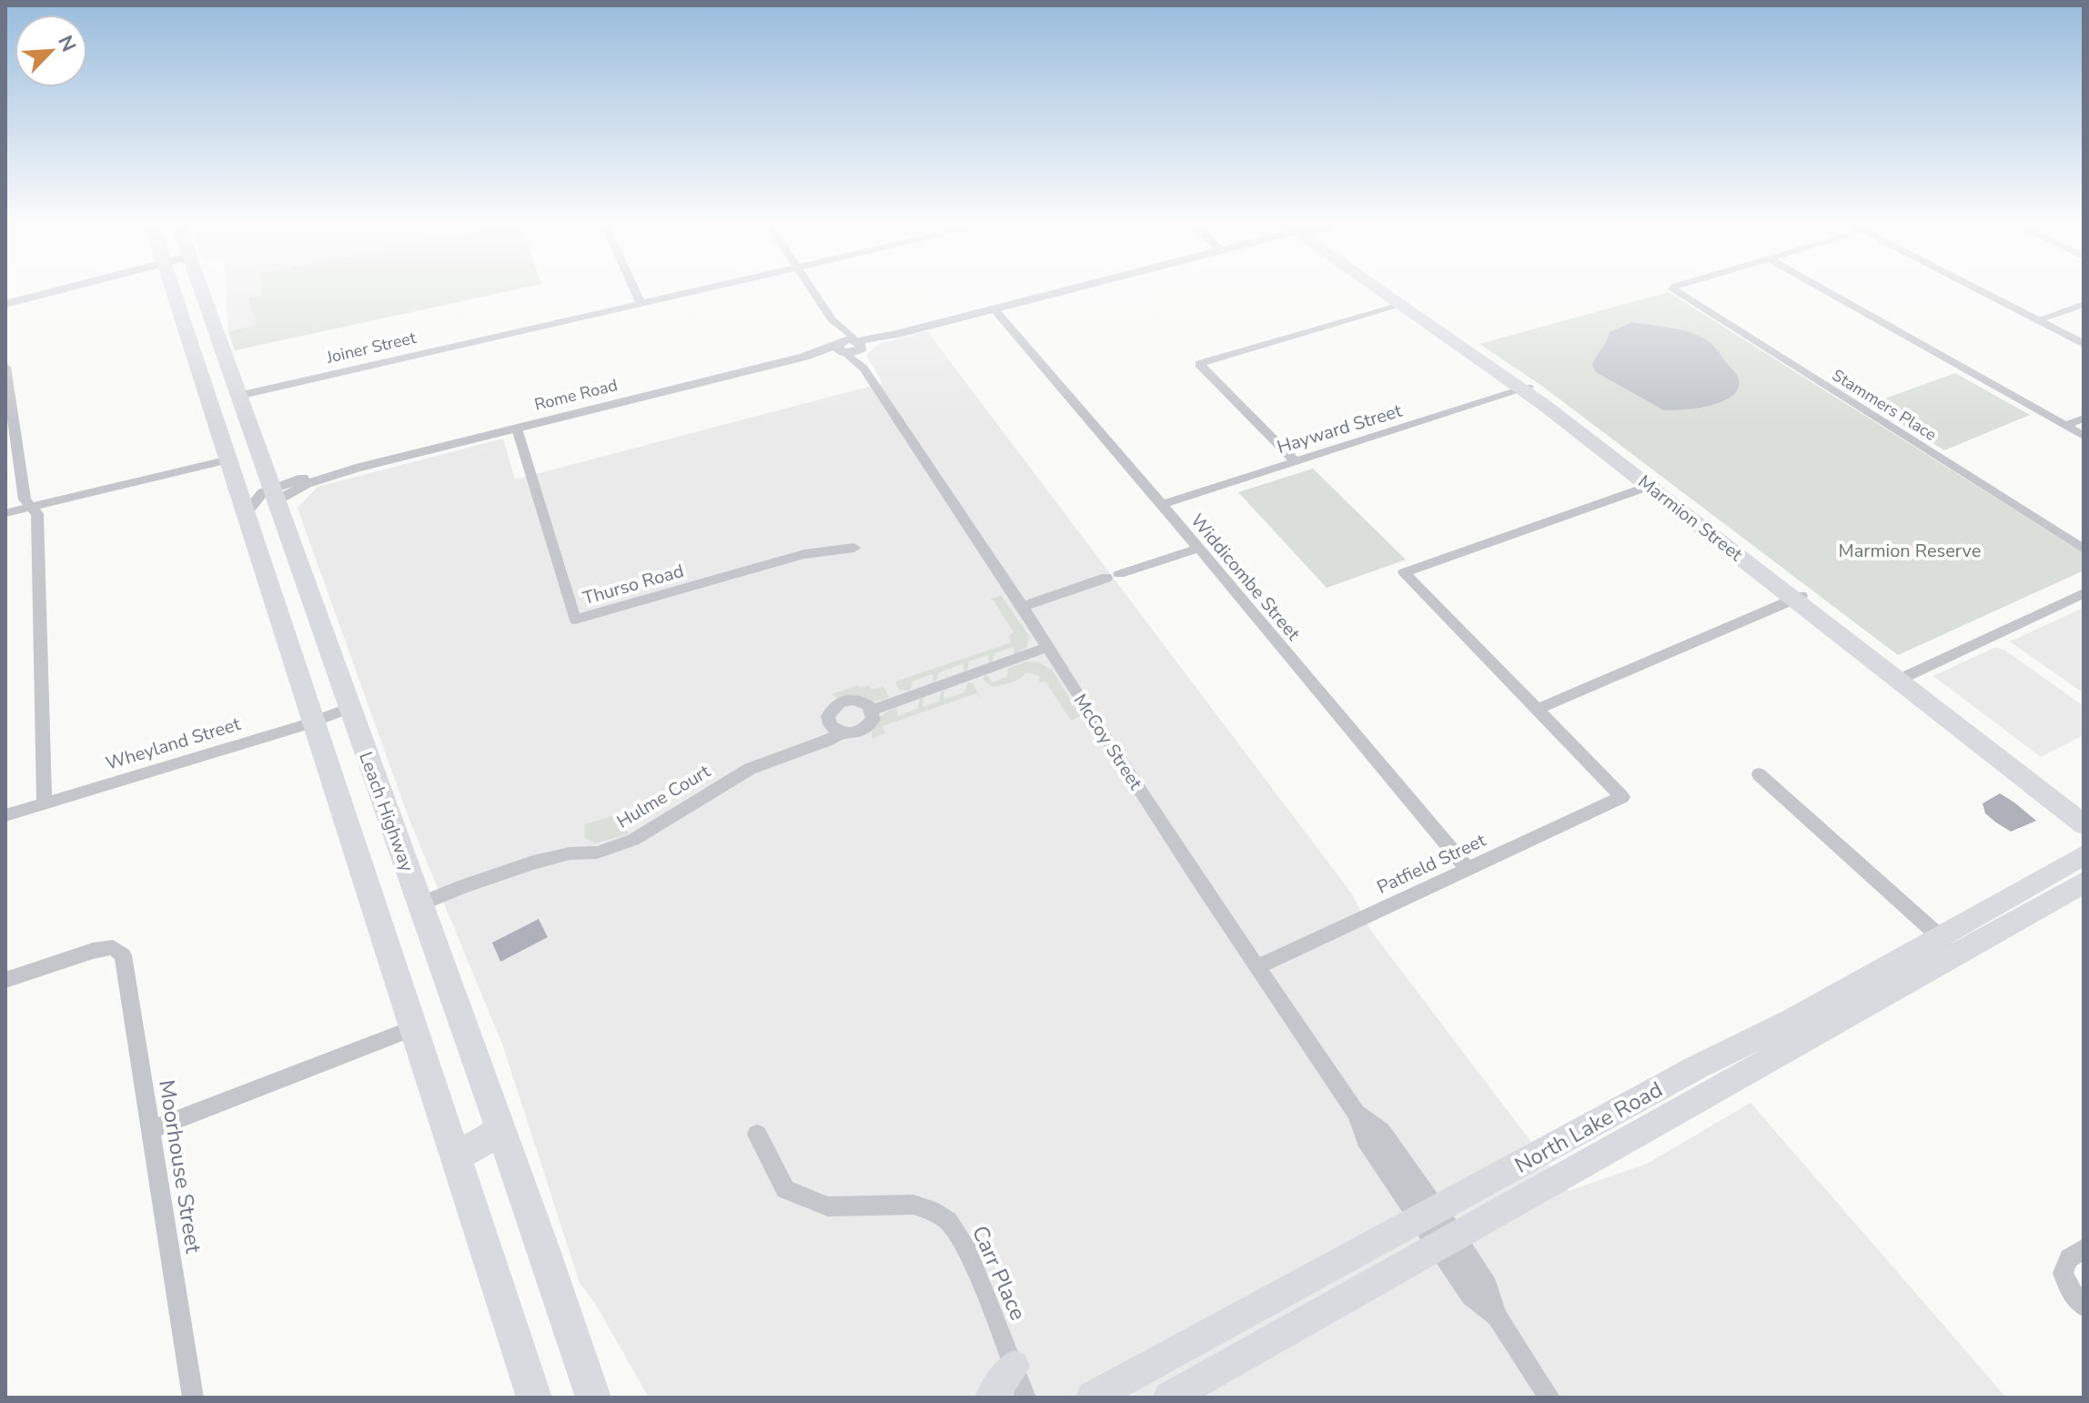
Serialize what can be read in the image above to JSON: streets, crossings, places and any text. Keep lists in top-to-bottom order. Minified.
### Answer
{"streets":{"highway":["Leach Highway"],"main road":["Marmion Street","North Lake Road"],"street":["Joiner Street","Rome Road","Stammers Place","Hayward Street","Widdicombe Street","Thurso Road","McCoy Street","Wheyland Street","Hulme Court","Patfield Street","Moorhouse Street","Carr Place"]},"crossings":[["Joiner Street","Leach Highway"],["Rome Road","Widdicombe Street"],["Rome Road","Thurso Road"],["Rome Road","McCoy Street"],["Rome Road","Leach Highway"],["Hayward Street","Marmion Street"],["Hayward Street","Widdicombe Street"],["Widdicombe Street","Patfield Street"],["McCoy Street","Patfield Street"],["McCoy Street","North Lake Road"],["Wheyland Street","Leach Highway"],["Hulme Court","Leach Highway"]],"parks":["Marmion Reserve"],"north":"top right"}
